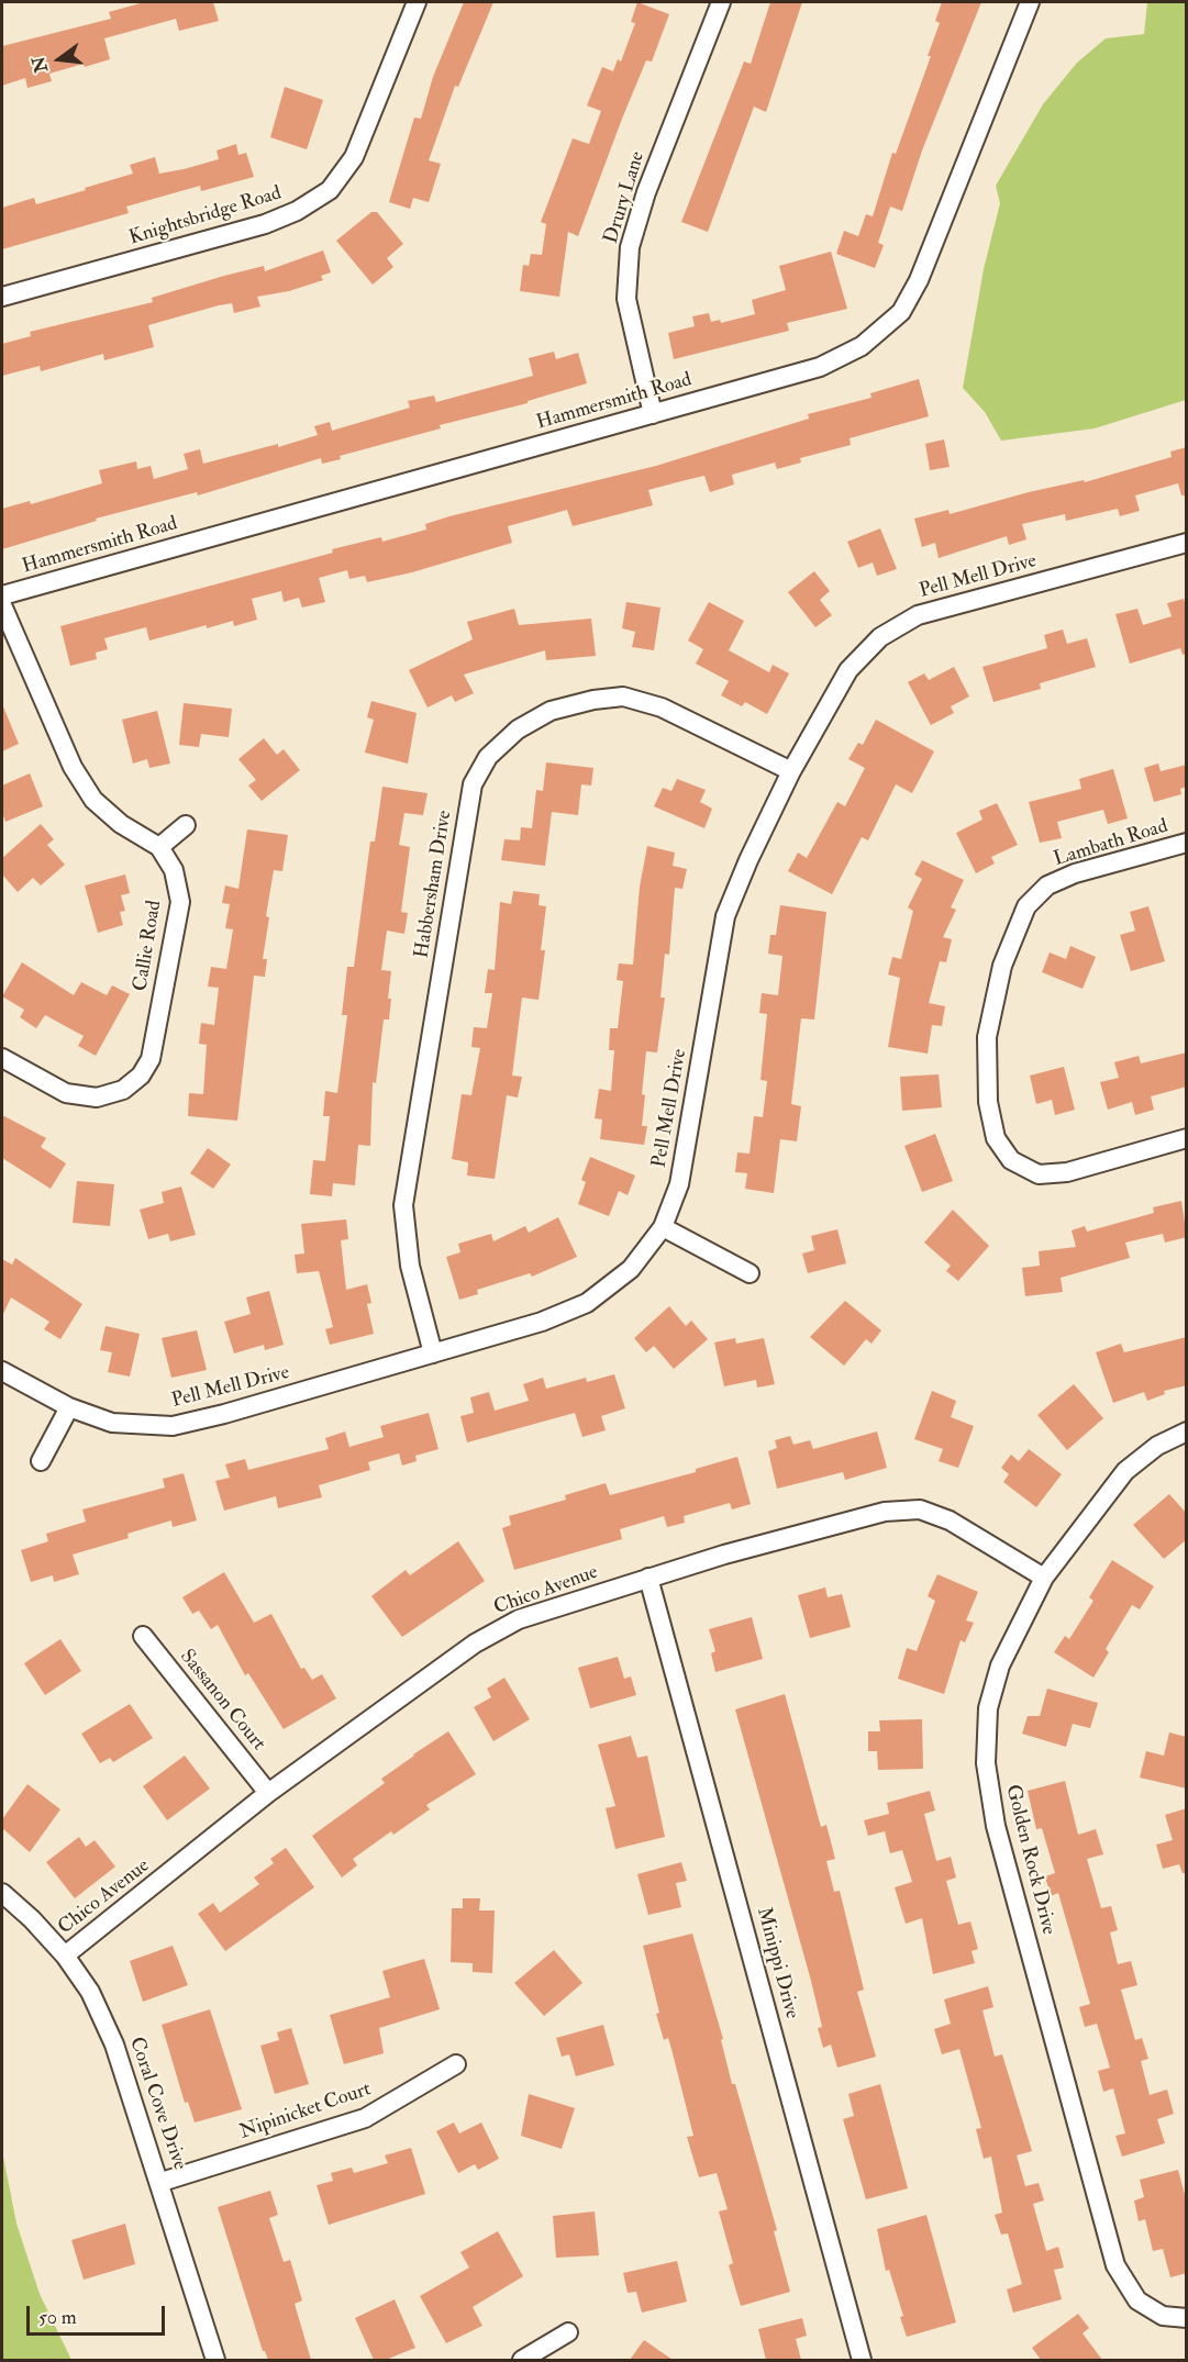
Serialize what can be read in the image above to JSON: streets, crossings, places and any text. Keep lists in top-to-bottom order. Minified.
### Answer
{"streets":{"street":["Drury Lane","Knightsbridge Road","Hammersmith Road","Pell Mell Drive","Lambath Road","Habbersham Drive","Callie Road","Chico Avenue","Sassanon Court","Golden Rock Drive","Minippi Drive","Coral Cove Drive","Nipinicket Court"]},"crossings":[["Drury Lane","Hammersmith Road"],["Pell Mell Drive","Habbersham Drive"],["Chico Avenue","Sassanon Court"],["Chico Avenue","Golden Rock Drive"],["Chico Avenue","Minippi Drive"],["Chico Avenue","Coral Cove Drive"],["Coral Cove Drive","Nipinicket Court"]],"scale_bar":"50 m","north":"left"}
